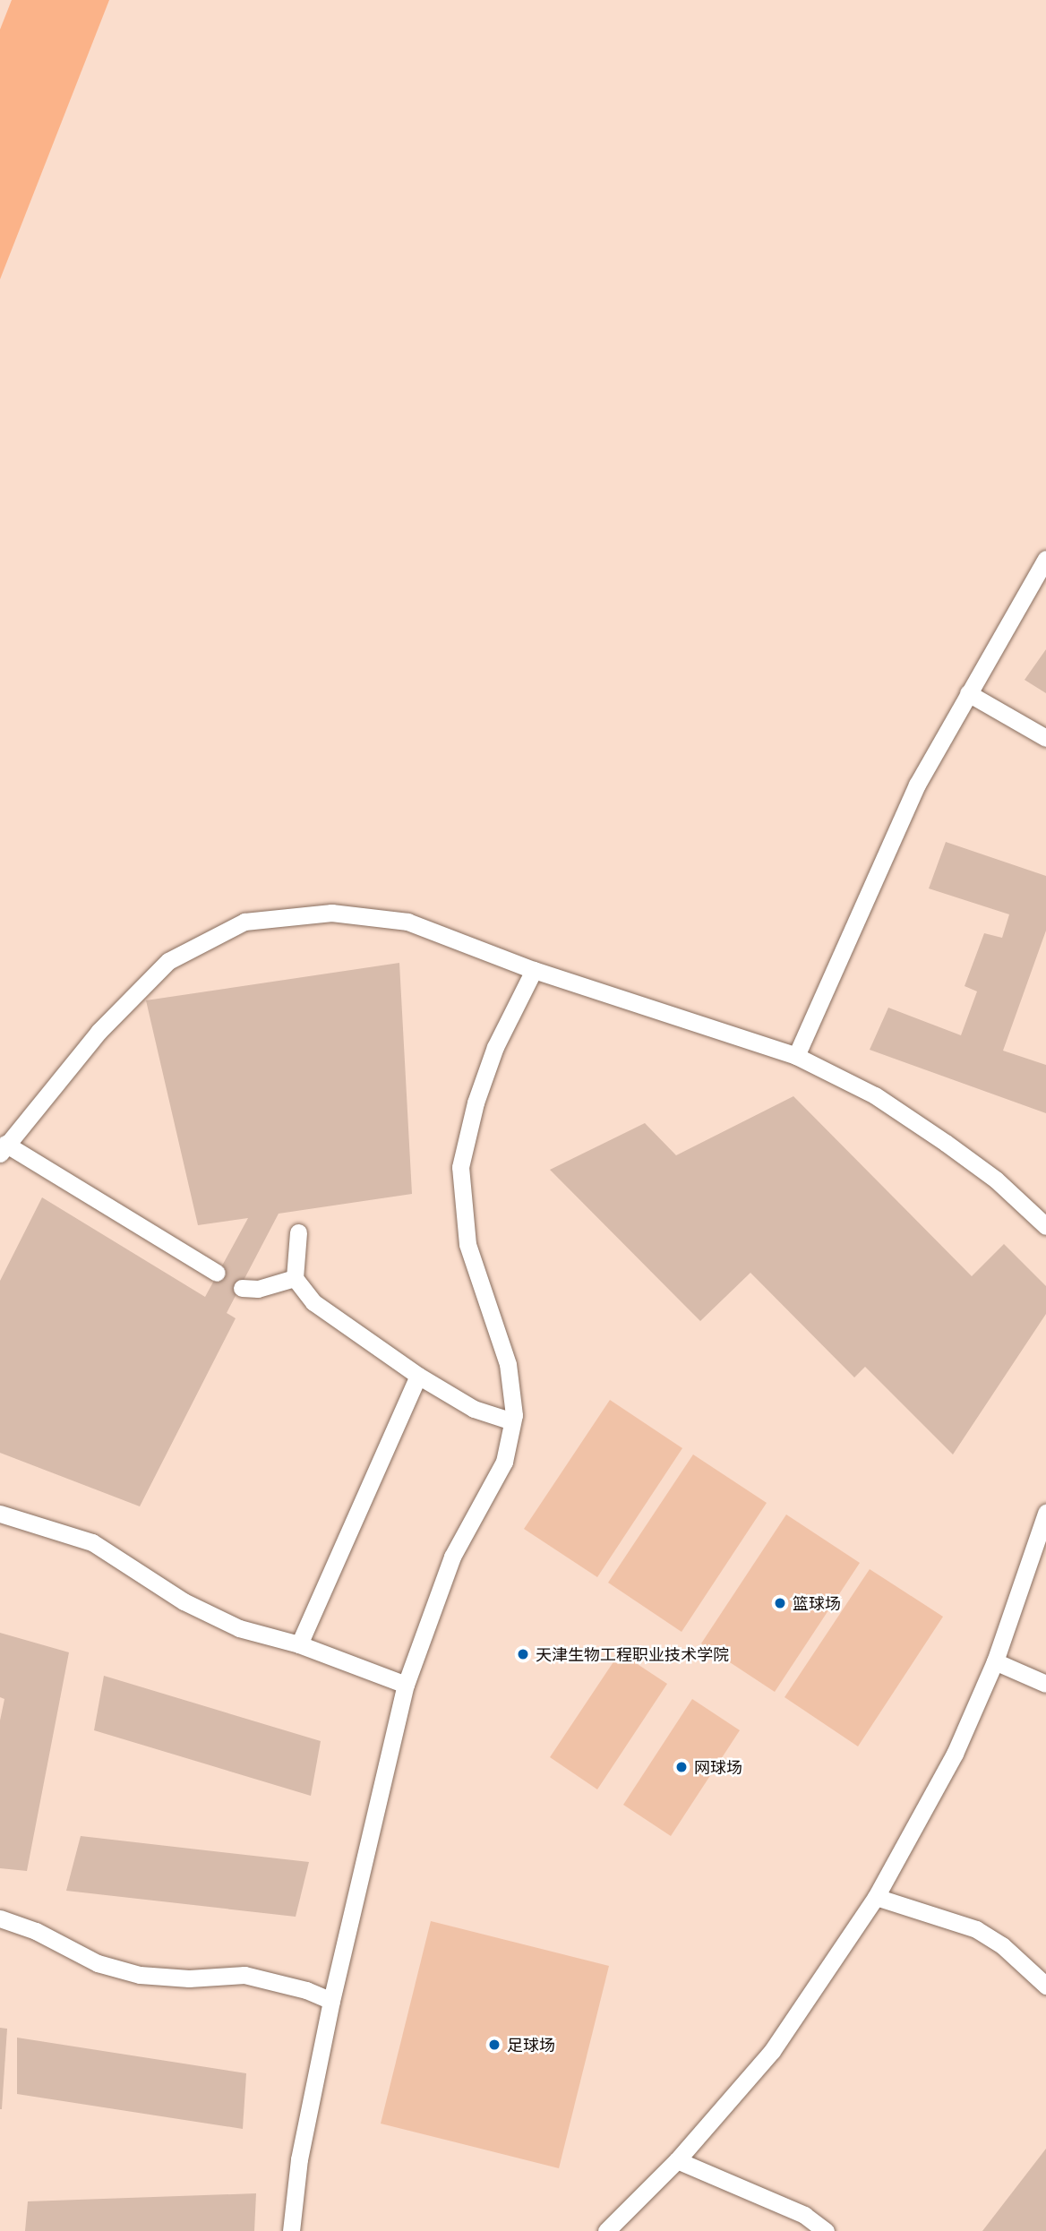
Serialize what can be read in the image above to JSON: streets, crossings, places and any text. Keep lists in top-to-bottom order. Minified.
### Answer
{"places":["篮球场","天津生物工程职业技术学院","网球场","足球场"]}
